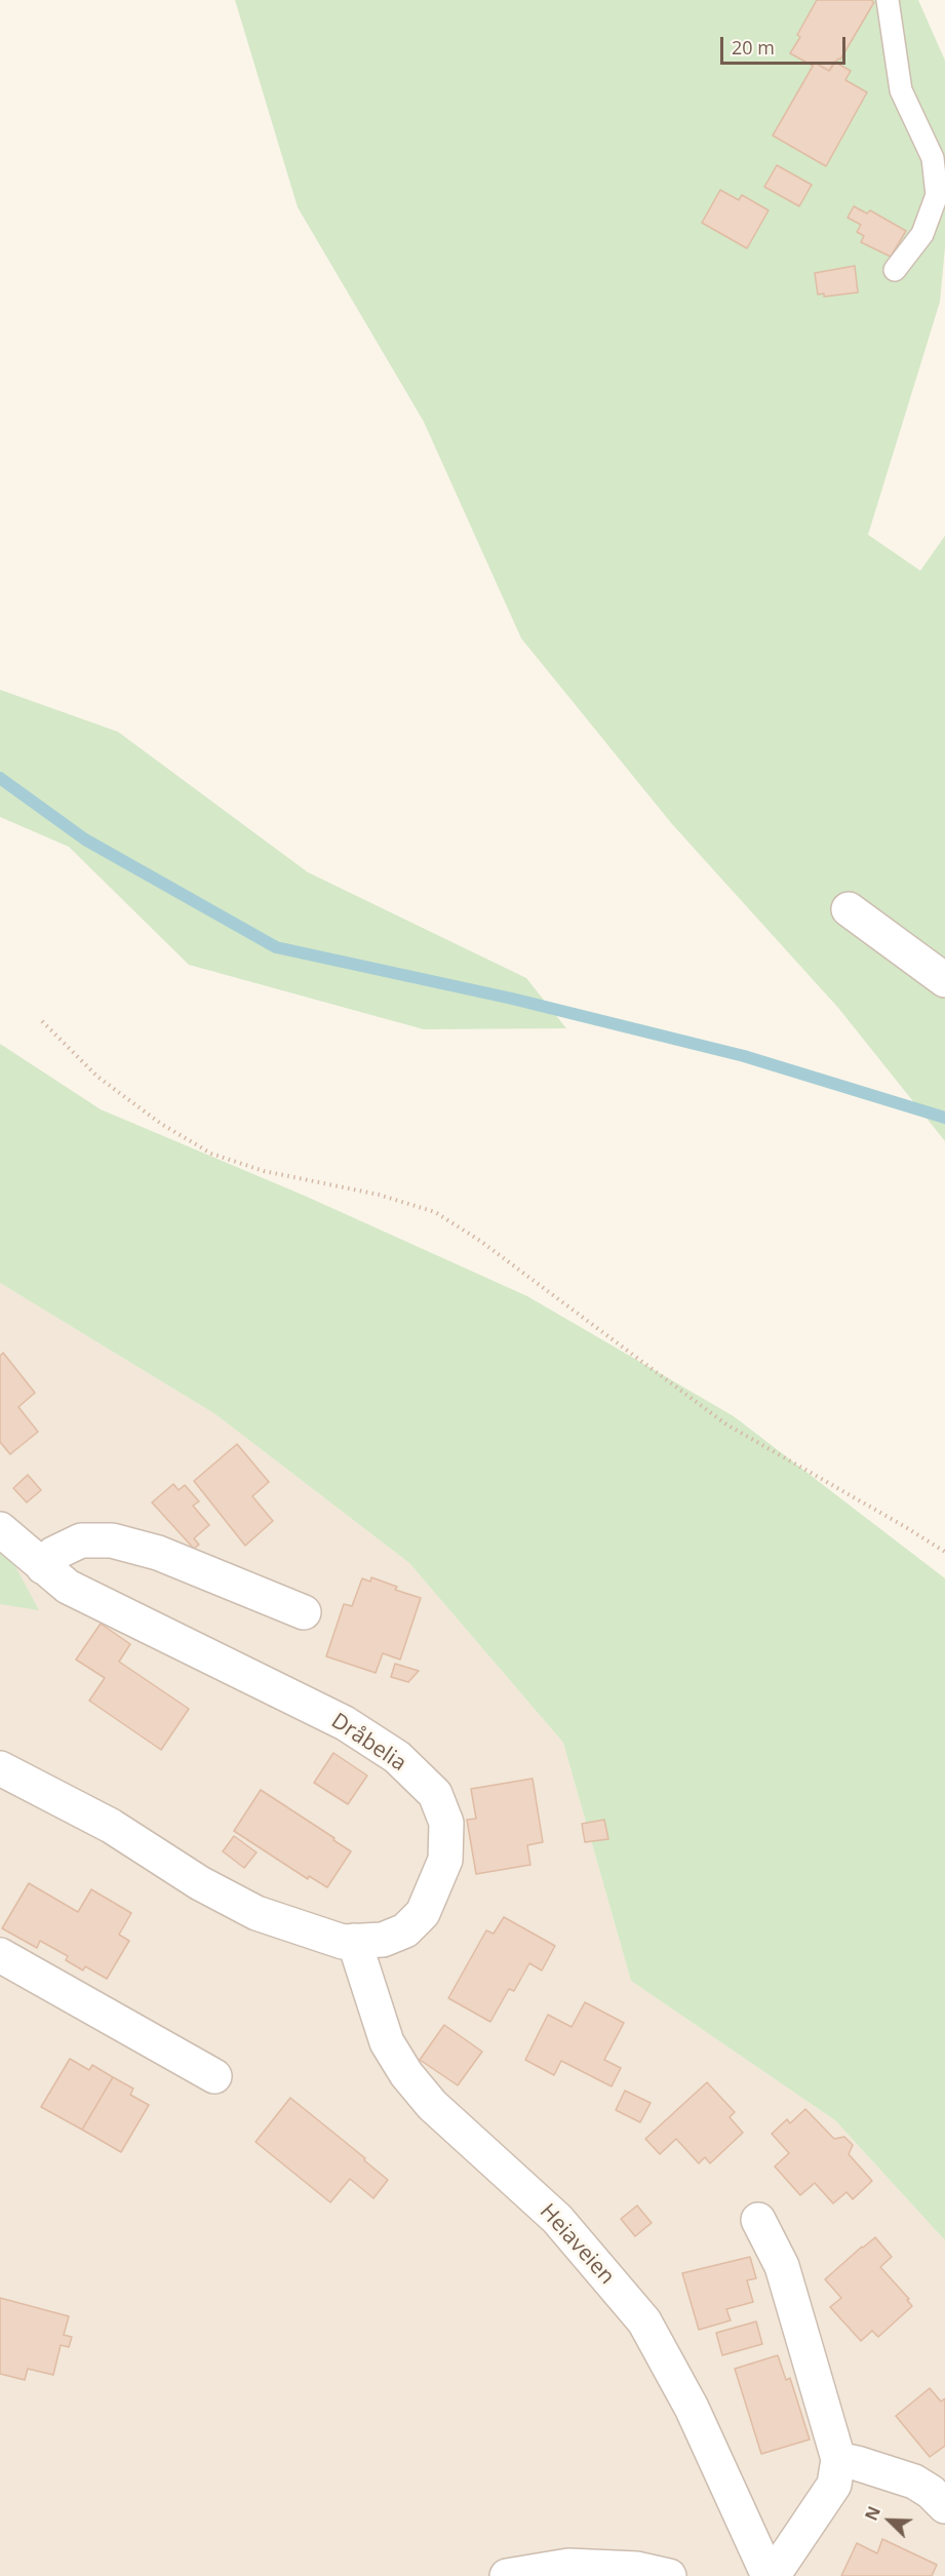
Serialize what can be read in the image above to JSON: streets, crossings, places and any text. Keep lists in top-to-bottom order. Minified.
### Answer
{"streets":{"street":["Dråbelia","Heiaveien"]},"crossings":[["Dråbelia","Heiaveien"]],"scale_bar":"20 m","north":"top left"}
